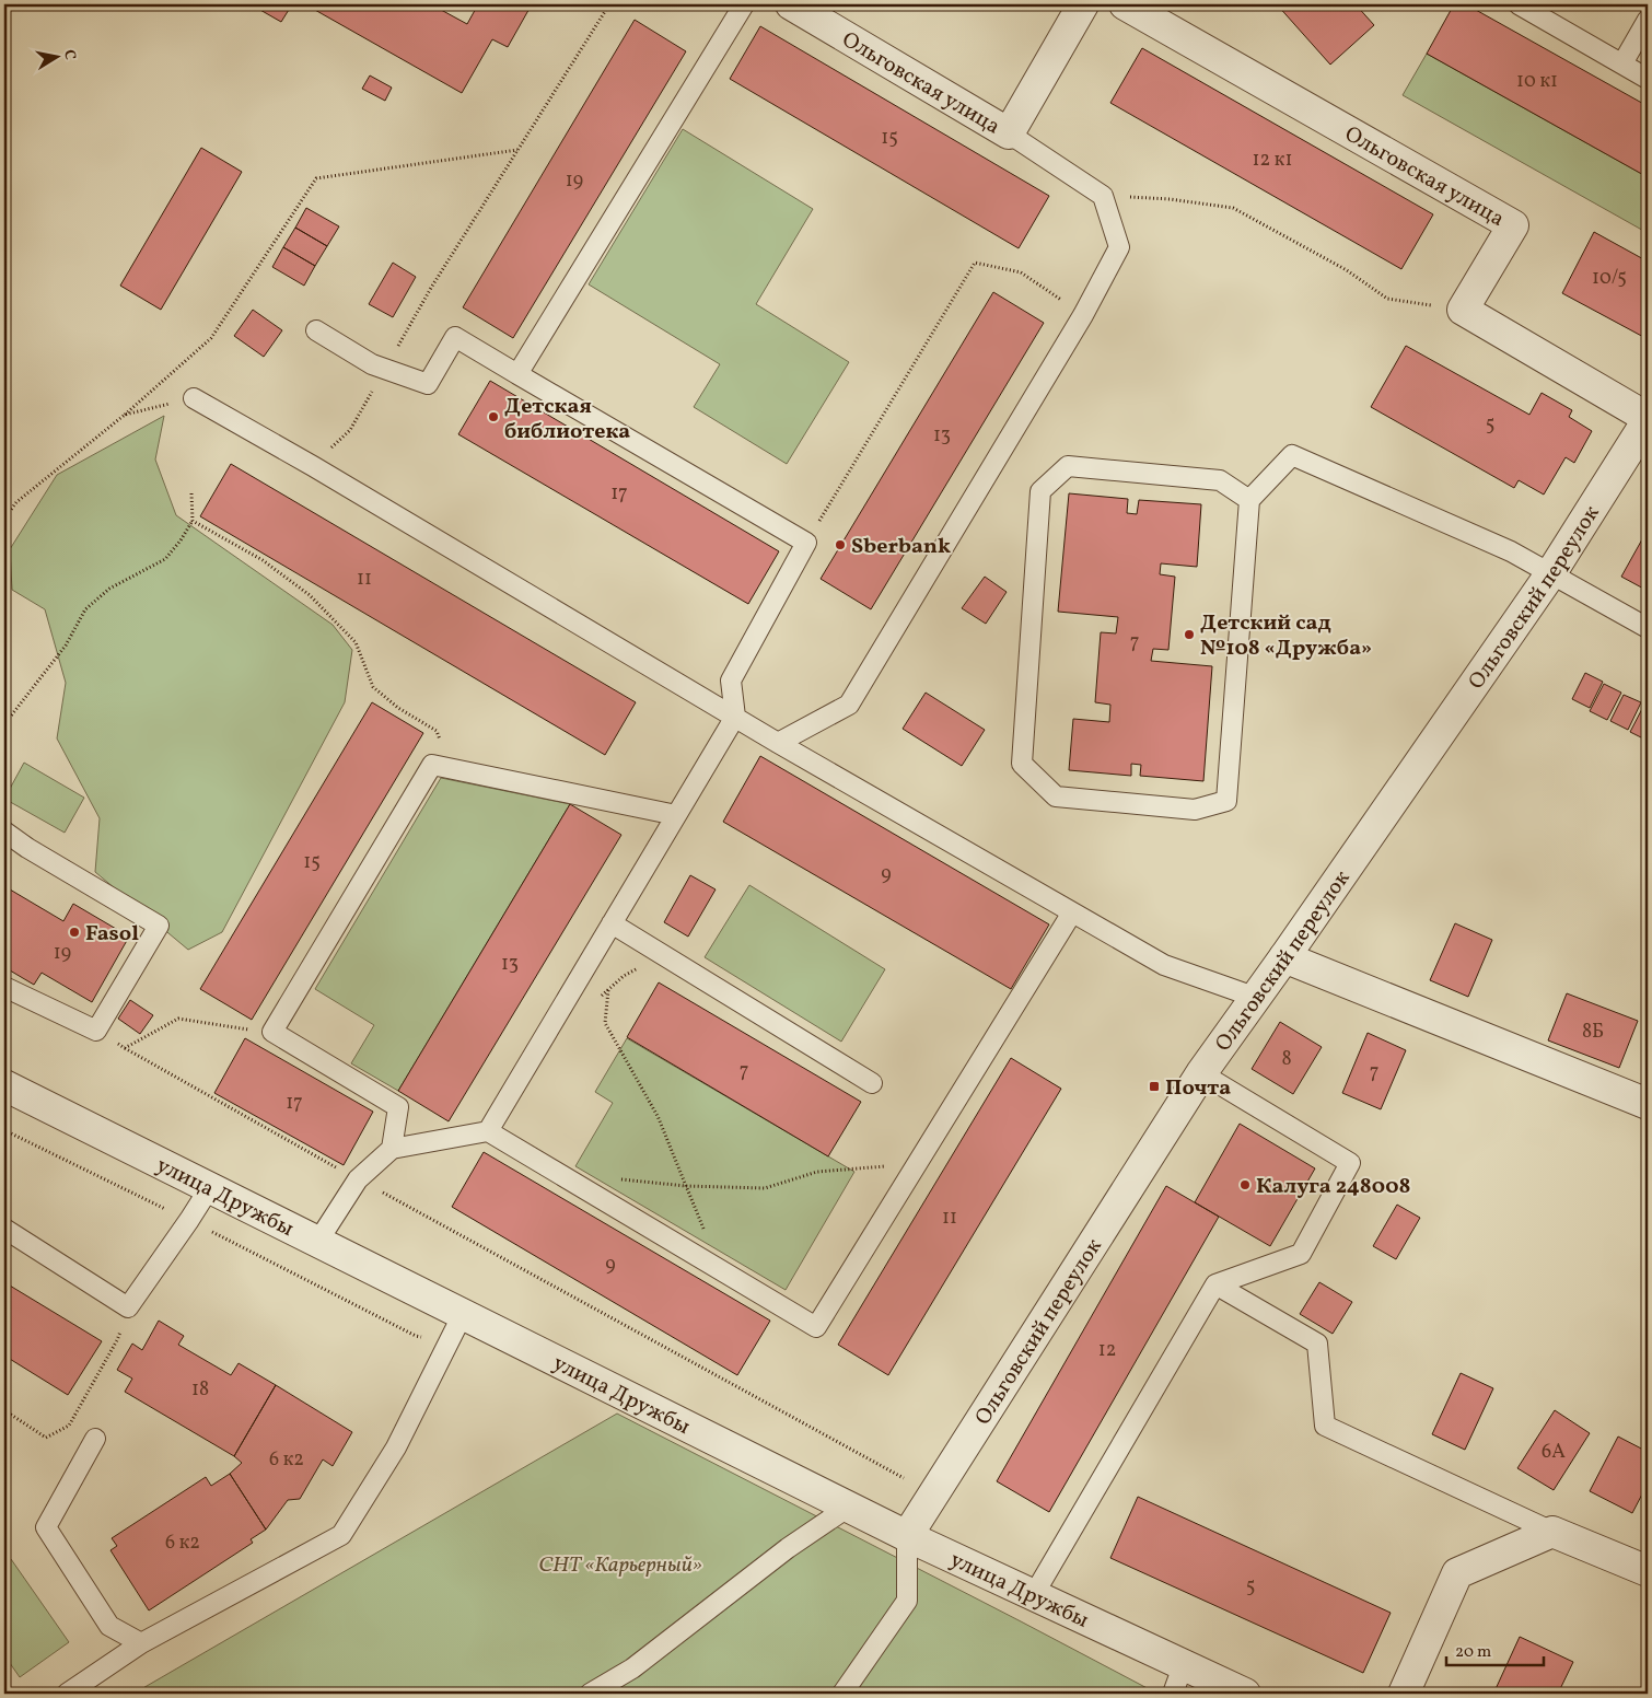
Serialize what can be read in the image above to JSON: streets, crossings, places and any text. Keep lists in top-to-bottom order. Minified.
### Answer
{"streets":{"street":["Ольговская улица","Ольговский переулок","улица Дружбы"]},"crossings":[["Ольговский переулок","улица Дружбы"]],"parks":["СНТ «Карьерный»"],"places":{"other":["Детская библиотека","Sberbank","Детский сад №108 «Дружба»","Fasol","Калуга 248008"],"transit":["Почта"]},"house_numbers":["10 к1","15","12 к1","19","10/5","5","13","17","11","7","15","9","19","13","8Б","8","7","7","17","11","9","12","18","6А","6 к2","6 к2","5"],"scale_bar":"20 m","north":"right"}
